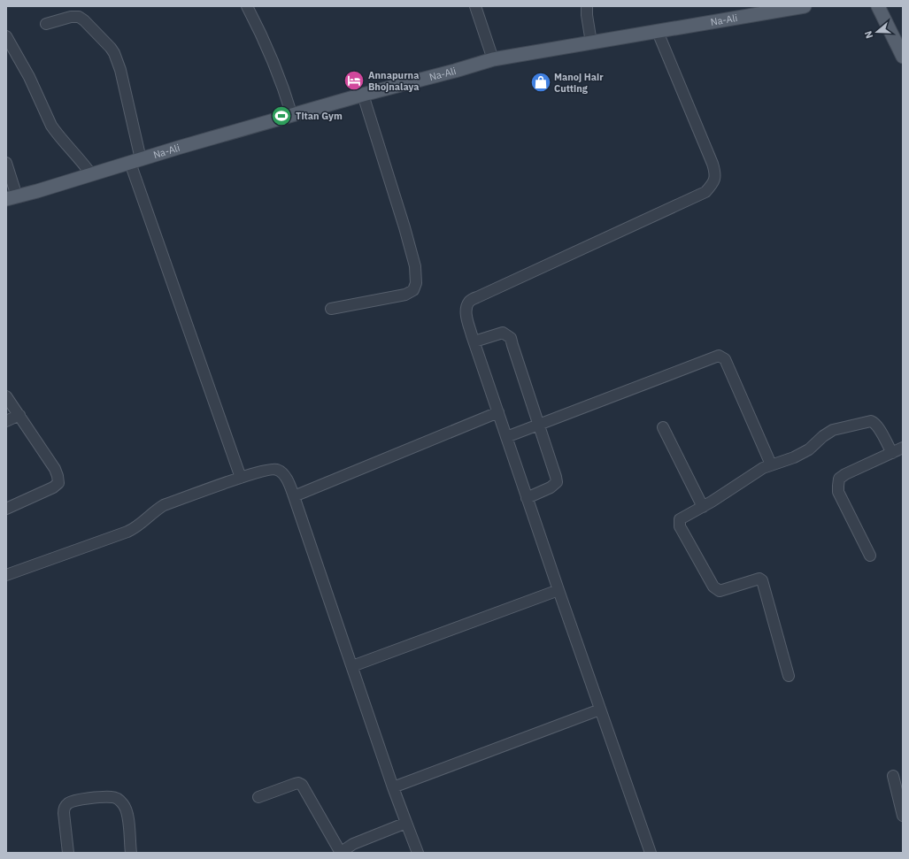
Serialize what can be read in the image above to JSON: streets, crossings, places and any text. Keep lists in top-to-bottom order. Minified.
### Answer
{"streets":{"main road":["Na-Ali"]},"places":{"hotel":["Annapurna Bhojnalaya"],"shop":["Manoj Hair Cutting"],"sports":["Titan Gym"]},"north":"left"}
